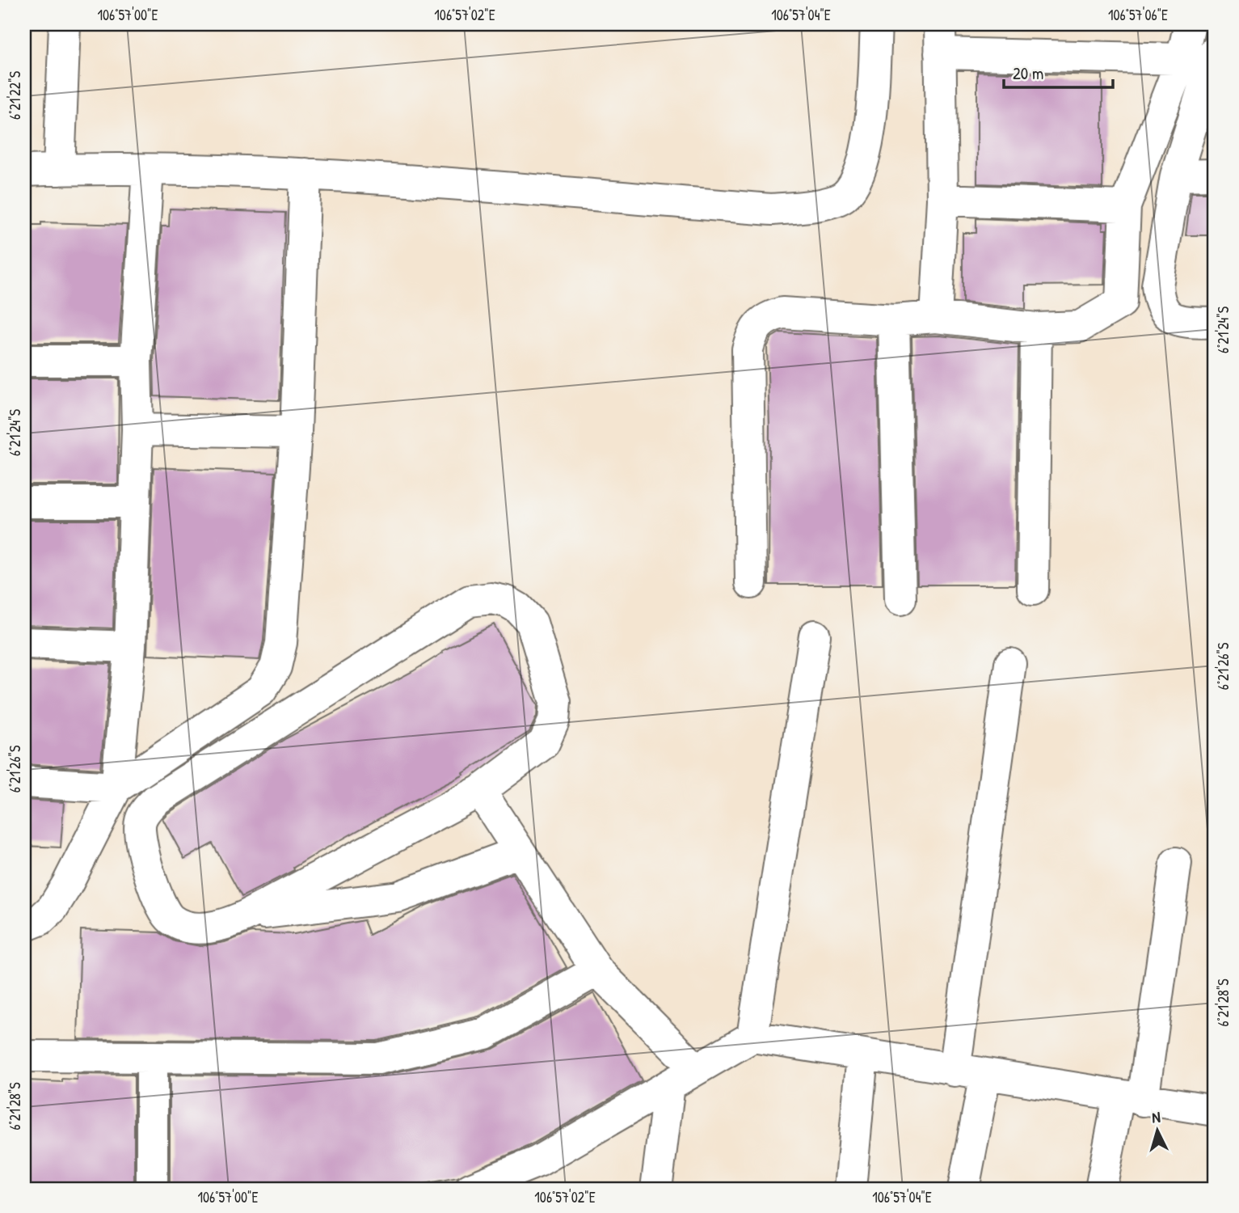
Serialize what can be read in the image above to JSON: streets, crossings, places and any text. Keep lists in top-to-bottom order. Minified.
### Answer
{"scale_bar":"20 m","north":"top","coordinates":["106°57'00\"E","106°57'02\"E","106°57'04\"E","106°57'06\"E","6°21'22\"S","6°21'24\"S","6°21'26\"S","6°21'28\"S"]}
